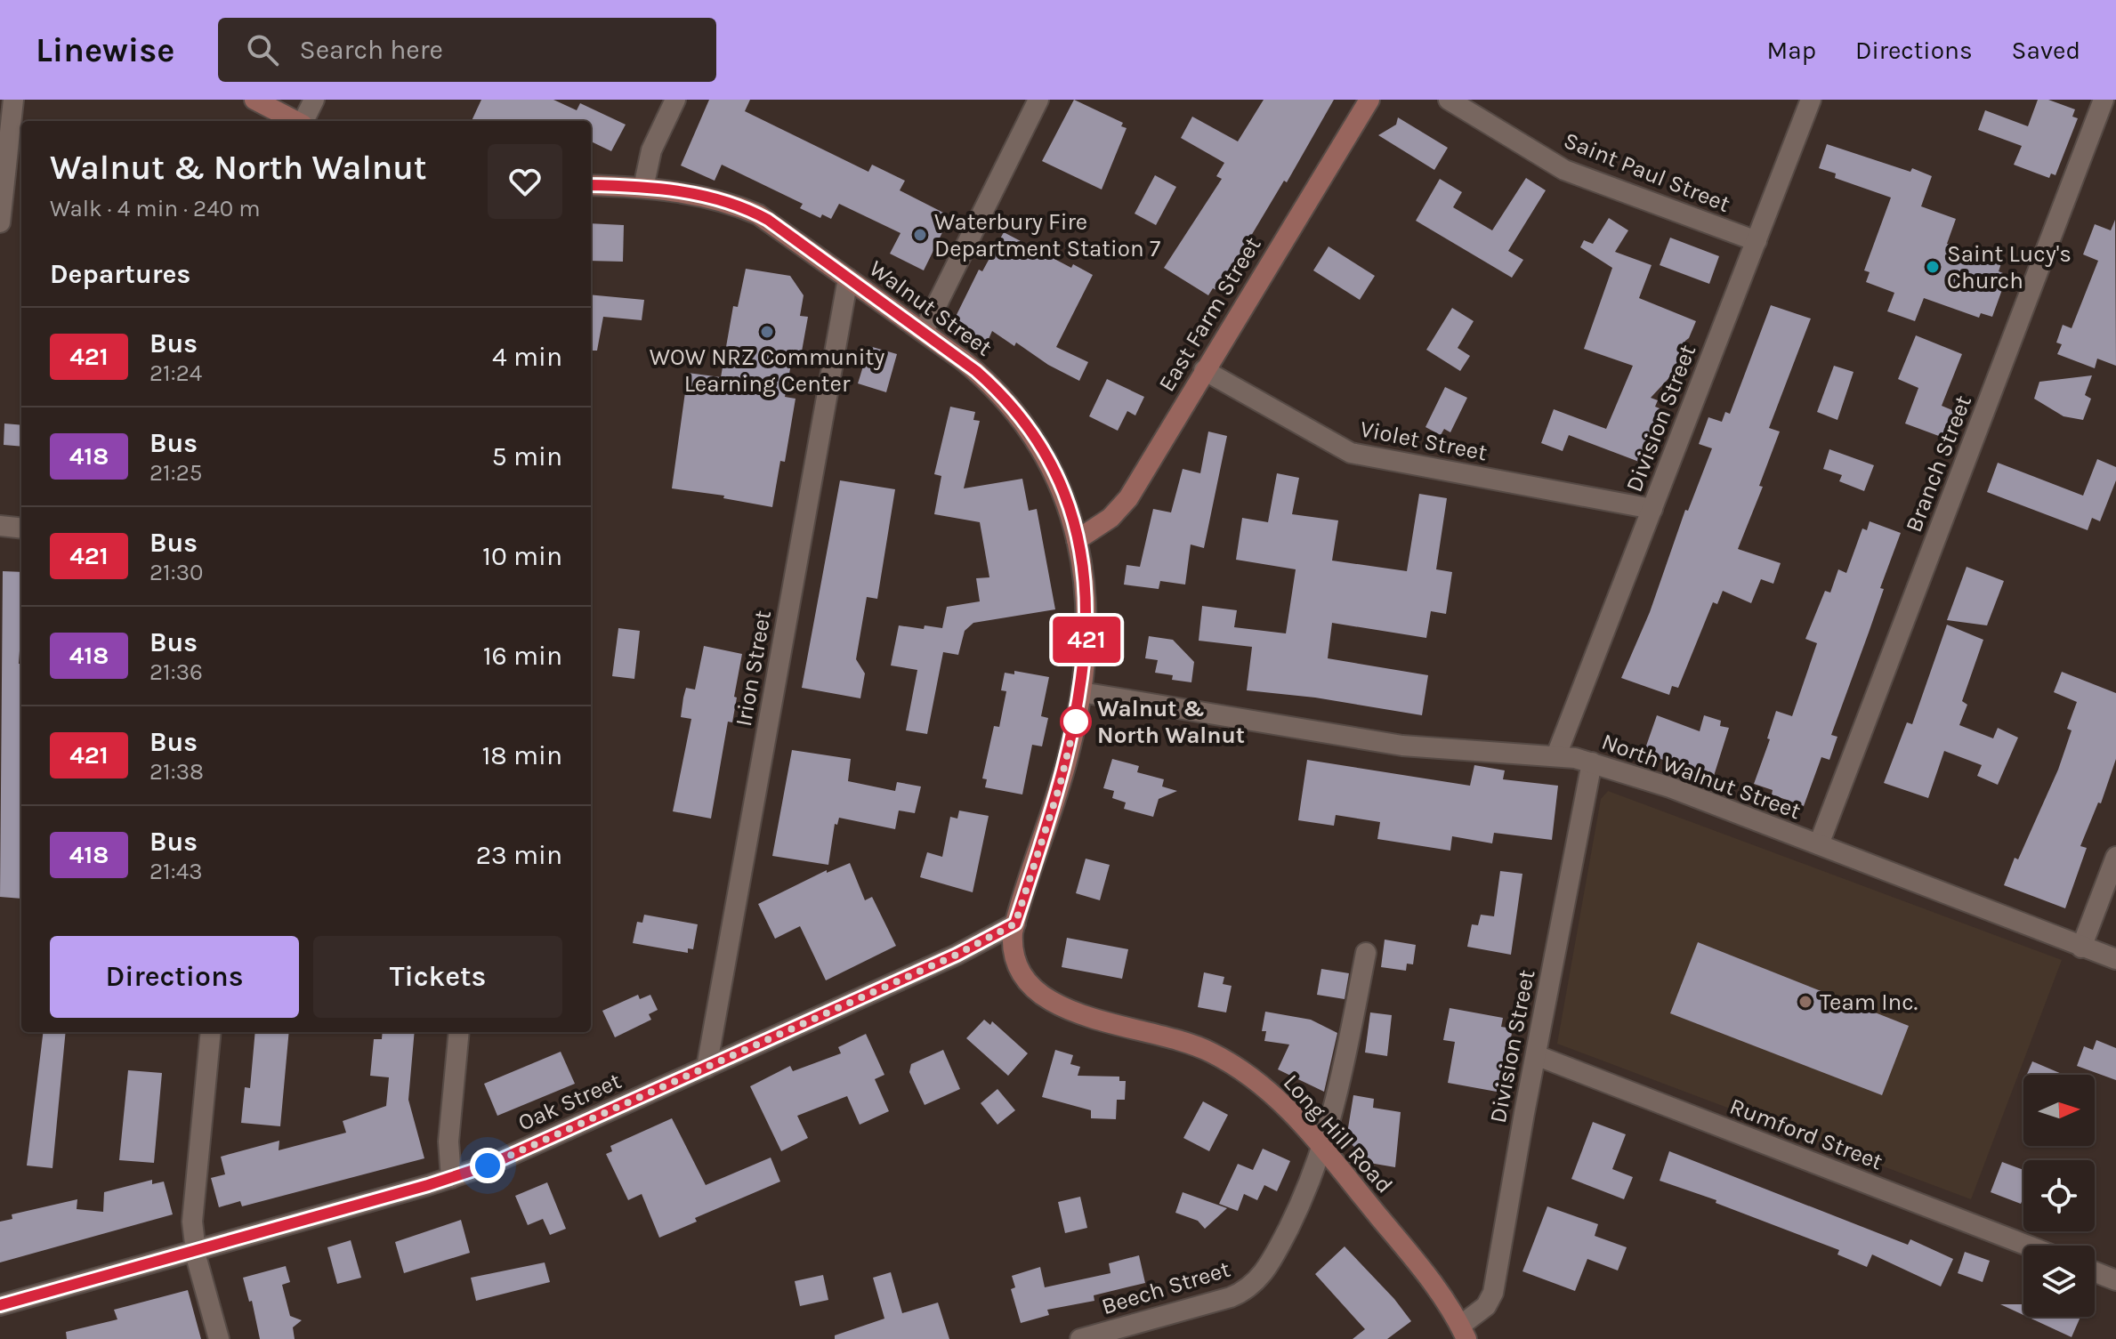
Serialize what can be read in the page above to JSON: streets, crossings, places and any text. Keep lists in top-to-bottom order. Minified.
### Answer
{"streets":{"main road":["Walnut Street","East Farm Street","Long Hill Road"],"street":["Saint Paul Street","Division Street","Violet Street","Branch Street","Irion Street","North Walnut Street","Oak Street","Rumford Street","Beech Street"]},"crossings":[["Saint Paul Street","Division Street"],["Walnut Street","East Farm Street"],["Walnut Street","Irion Street"],["Walnut Street","North Walnut Street"],["Walnut Street","Oak Street"],["Walnut Street","Long Hill Road"],["East Farm Street","Violet Street"],["Division Street","Violet Street"],["Division Street","North Walnut Street"],["Division Street","Long Hill Road"],["Division Street","Rumford Street"],["Branch Street","North Walnut Street"],["Irion Street","Oak Street"],["Oak Street","Long Hill Road"],["Long Hill Road","Beech Street"]],"places":["Waterbury Fire Department Station 7","Saint Lucy's Church","WOW NRZ Community Learning Center","Walnut & North Walnut","Team Inc."],"lines":["bus line 421"],"north":"right","page":{"header":"Linewise","search":"Search here","nav":["Map","Directions","Saved"],"on_map":"421","heading":[["Walnut & North Walnut","Walk · 4 min · 240 m"],"Departures"],"list":[{"mark":"421","name":"Bus","note":"21:24","value":"4 min"},{"mark":"418","name":"Bus","note":"21:25","value":"5 min"},{"mark":"421","name":"Bus","note":"21:30","value":"10 min"},{"mark":"418","name":"Bus","note":"21:36","value":"16 min"},{"mark":"421","name":"Bus","note":"21:38","value":"18 min"},{"mark":"418","name":"Bus","note":"21:43","value":"23 min"}],"buttons":["Directions","Tickets"]}}
